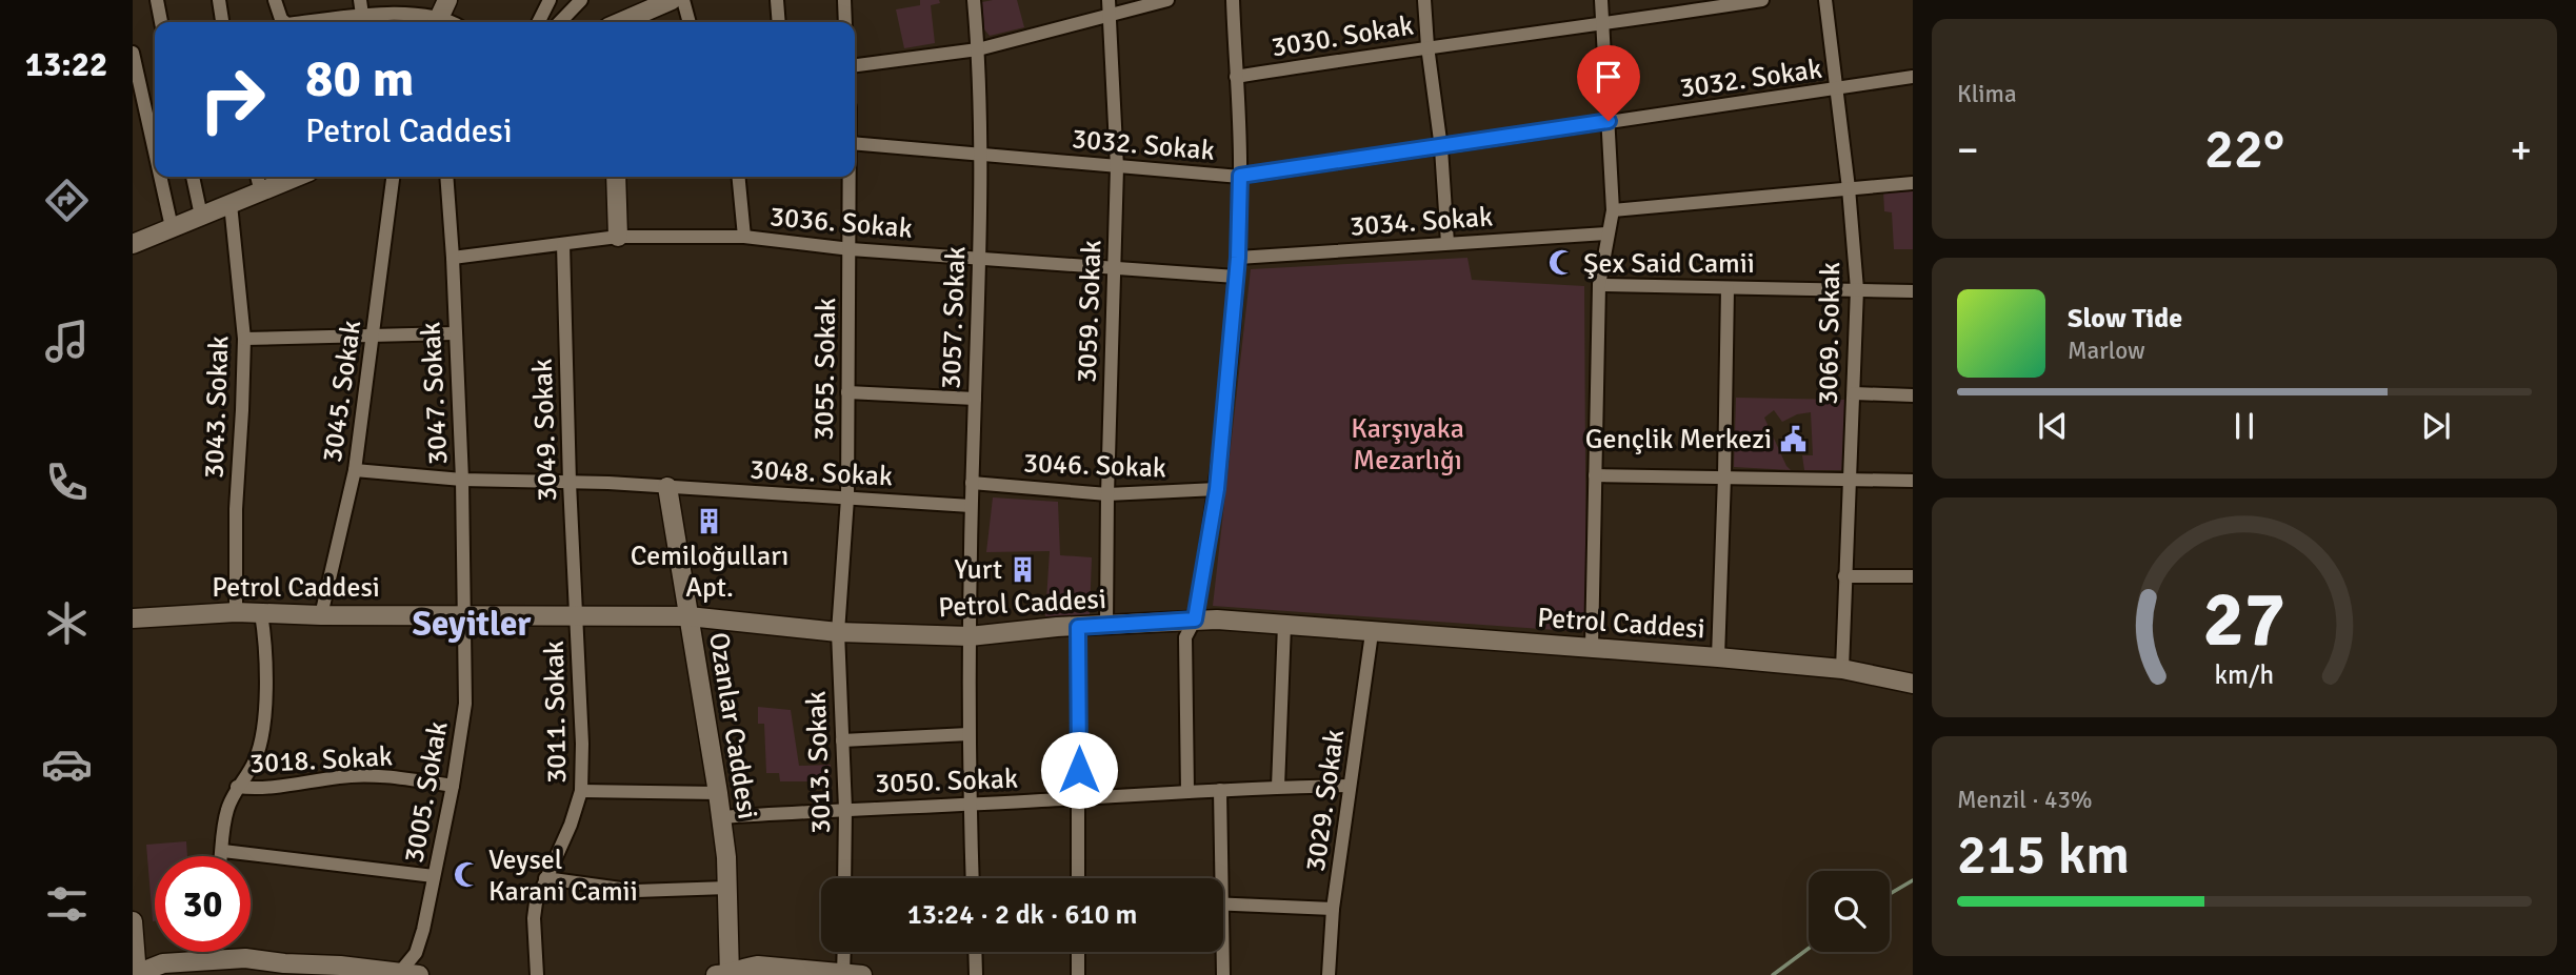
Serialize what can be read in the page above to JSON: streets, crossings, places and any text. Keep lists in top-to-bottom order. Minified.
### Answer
{"streets":{"street":["3030. Sokak","3032. Sokak","3034. Sokak","3036. Sokak","3059. Sokak","3057. Sokak","3069. Sokak","3055. Sokak","3045. Sokak","3047. Sokak","3043. Sokak","3049. Sokak","3046. Sokak","3048. Sokak","Petrol Caddesi","3011. Sokak","Ozanlar Caddesi","3018. Sokak","3013. Sokak","3050. Sokak","3005. Sokak","3029. Sokak"]},"crossings":[["3032. Sokak","3059. Sokak"],["3032. Sokak","3057. Sokak"],["3032. Sokak","3069. Sokak"],["3036. Sokak","3059. Sokak"],["3036. Sokak","3057. Sokak"],["3036. Sokak","3055. Sokak"],["3036. Sokak","3047. Sokak"],["3036. Sokak","3049. Sokak"],["3059. Sokak","3046. Sokak"],["3059. Sokak","Petrol Caddesi"],["3057. Sokak","3046. Sokak"],["3057. Sokak","3048. Sokak"],["3057. Sokak","Petrol Caddesi"],["3057. Sokak","3050. Sokak"],["3069. Sokak","Petrol Caddesi"],["3055. Sokak","3048. Sokak"],["3055. Sokak","Petrol Caddesi"],["3055. Sokak","3013. Sokak"],["3045. Sokak","3048. Sokak"],["3045. Sokak","Petrol Caddesi"],["3047. Sokak","3048. Sokak"],["3047. Sokak","Petrol Caddesi"],["3047. Sokak","3005. Sokak"],["3043. Sokak","Petrol Caddesi"],["3049. Sokak","3048. Sokak"],["3049. Sokak","Petrol Caddesi"],["3049. Sokak","3011. Sokak"],["3048. Sokak","Ozanlar Caddesi"],["Petrol Caddesi","3011. Sokak"],["Petrol Caddesi","Ozanlar Caddesi"],["Petrol Caddesi","3013. Sokak"],["Petrol Caddesi","3005. Sokak"],["Petrol Caddesi","3029. Sokak"],["Ozanlar Caddesi","3050. Sokak"],["3018. Sokak","3005. Sokak"],["3013. Sokak","3050. Sokak"],["3050. Sokak","3029. Sokak"]],"districts":["Seyitler"],"parks":["Karşıyaka Mezarlığı"],"places":{"mosque":["Şex Said Camii","Veysel Karani Camii"],"public building":["Gençlik Merkezi"],"building":["Cemiloğulları Apt.","Yurt"]},"page":{"tabs":"13:22","tile":["Klima",["Menzil · 43%","215 km"]],"turn":["80 m","Petrol Caddesi"],"heat":["−","22°","+"],"song":["Slow Tide","Marlow"],"limit":"30","trip":"13:24 · 2 dk · 610 m","gauge":["27","km/h"]}}
